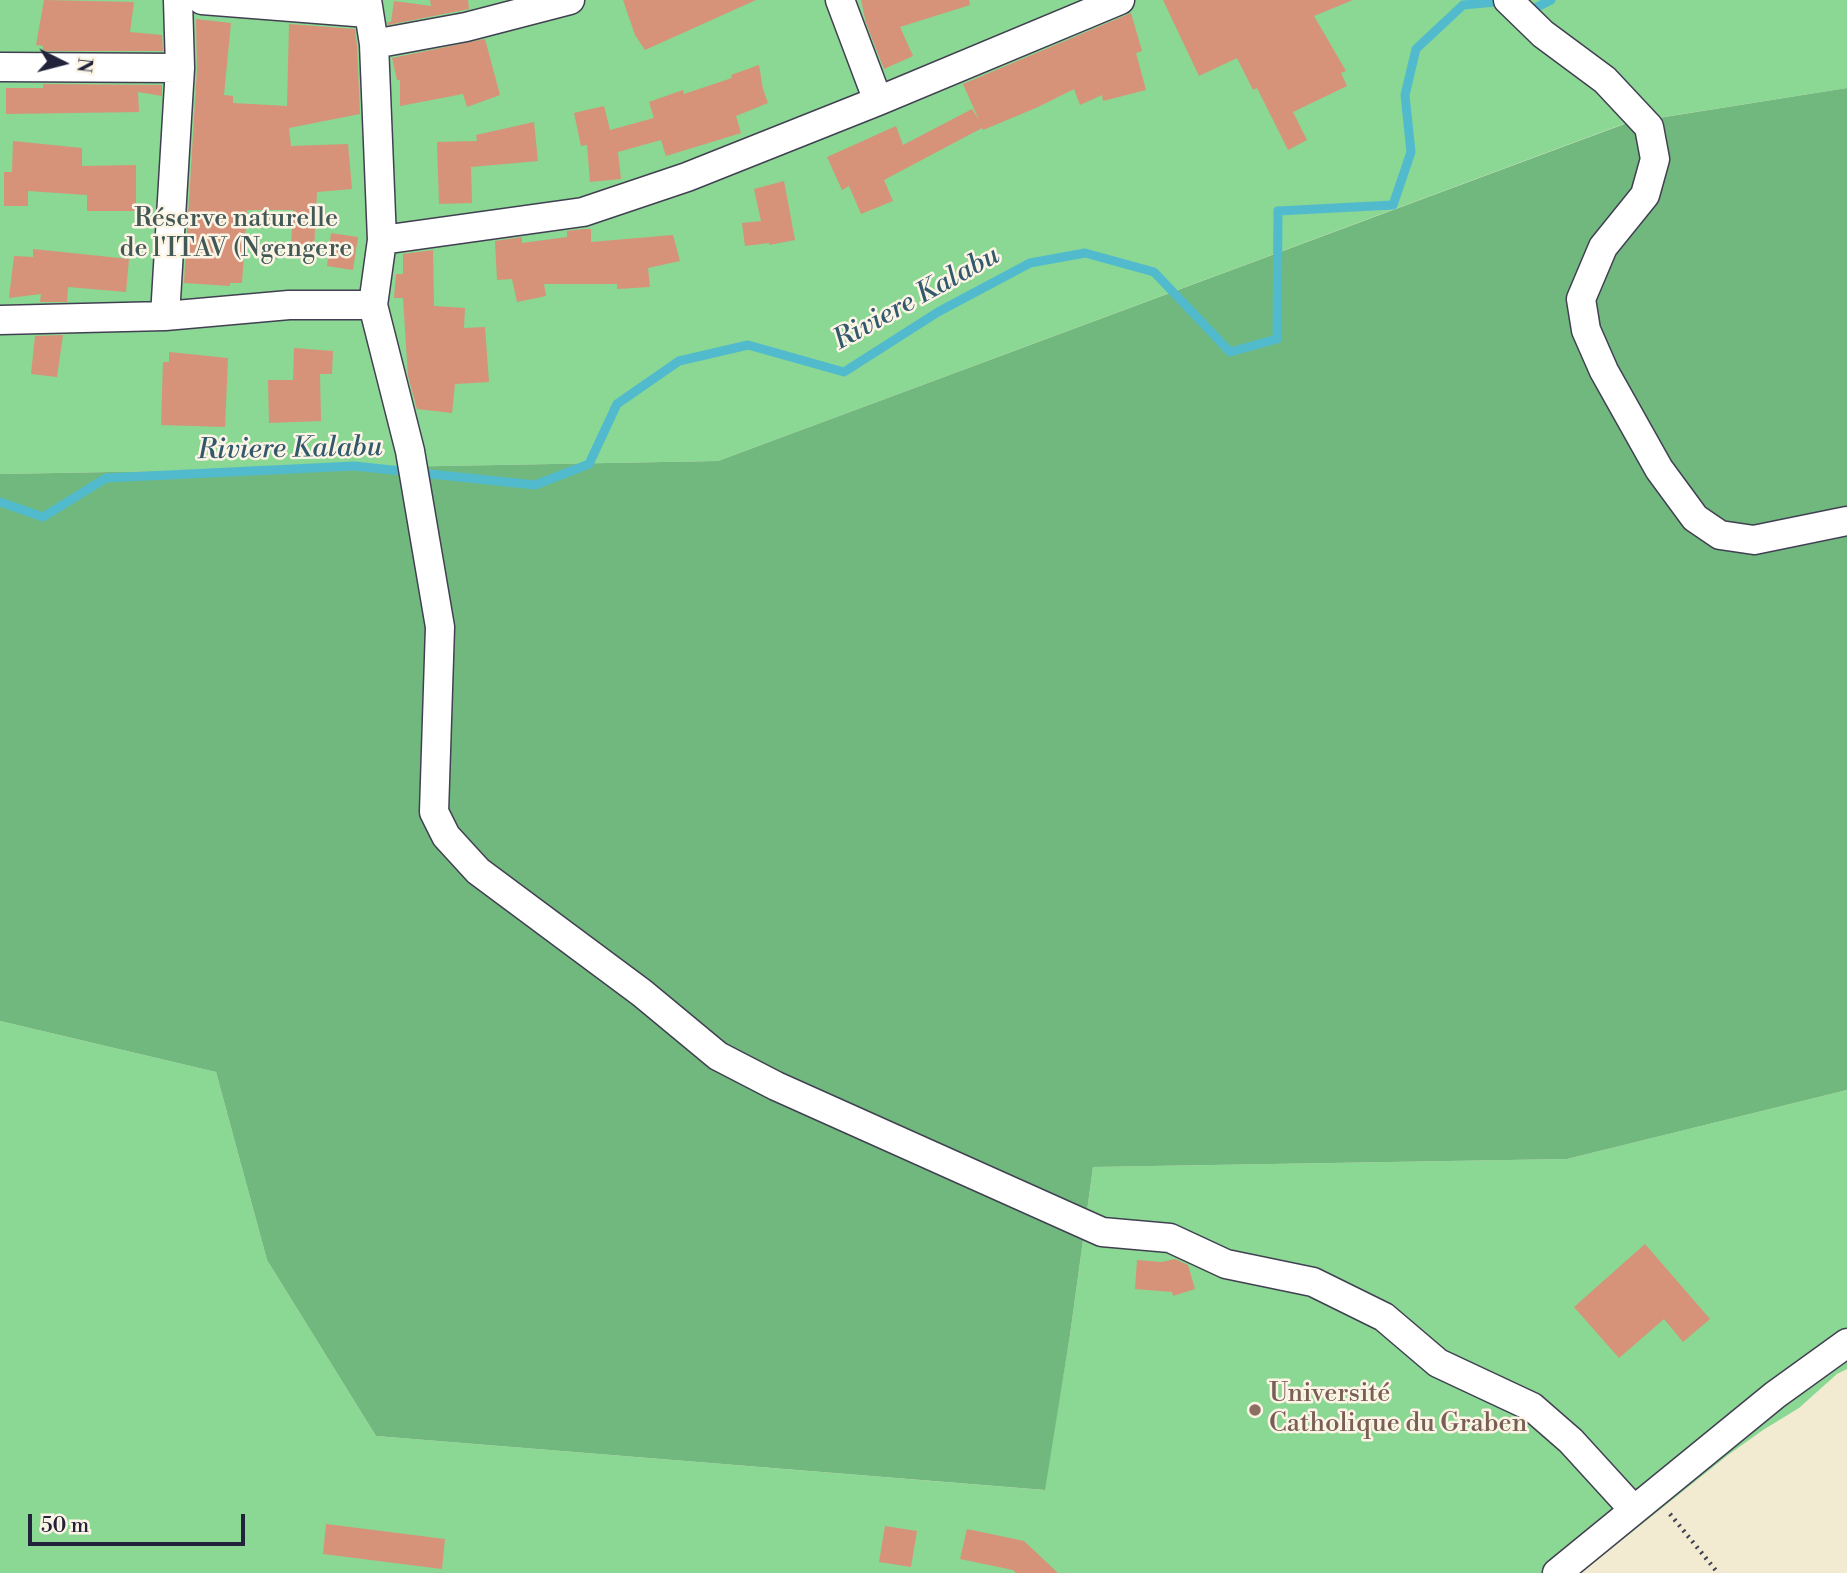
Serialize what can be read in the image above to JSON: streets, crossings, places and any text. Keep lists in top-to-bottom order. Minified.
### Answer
{"water":["Riviere Kalabu"],"parks":["Réserve naturelle de l'ITAV (Ngengere"],"places":["Université Catholique du Graben"],"scale_bar":"50 m","north":"right"}
